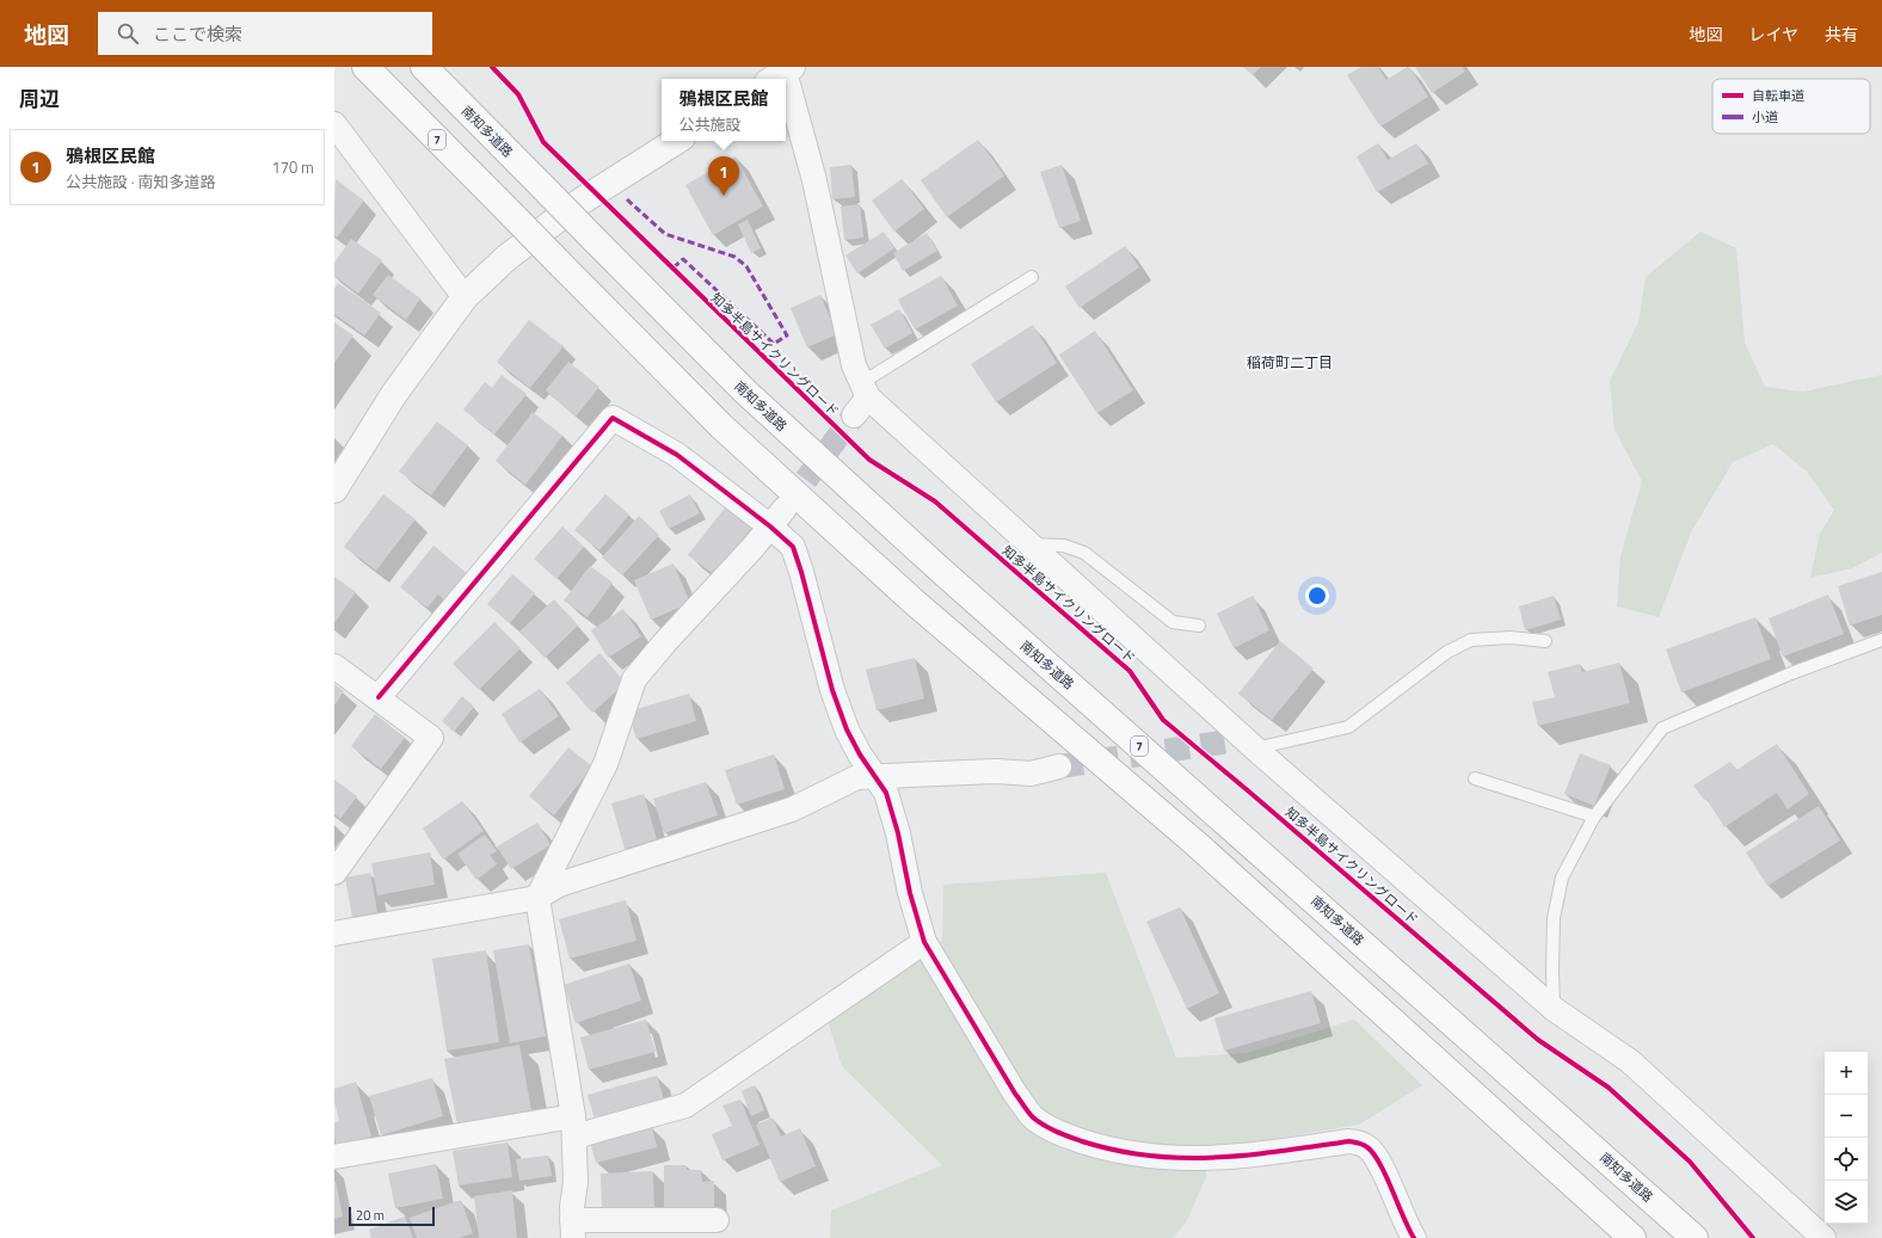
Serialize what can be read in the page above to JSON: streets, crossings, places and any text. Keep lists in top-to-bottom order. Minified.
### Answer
{"streets":{"highway":["南知多道路","7"],"cycle path":["知多半島サイクリングロード"]},"districts":["稲荷町二丁目"],"legend":["自転車道","小道"],"scale_bar":"20 m","page":{"header":"地図","search":"ここで検索","nav":["地図","レイヤ","共有"],"heading":"周辺","popup":["鴉根区民館","公共施設"],"list":[{"mark":"1","name":"鴉根区民館","note":"公共施設 · 南知多道路","value":"170 m"}],"pins":"1","map_buttons":["+","−"],"scale":"20 m"}}
